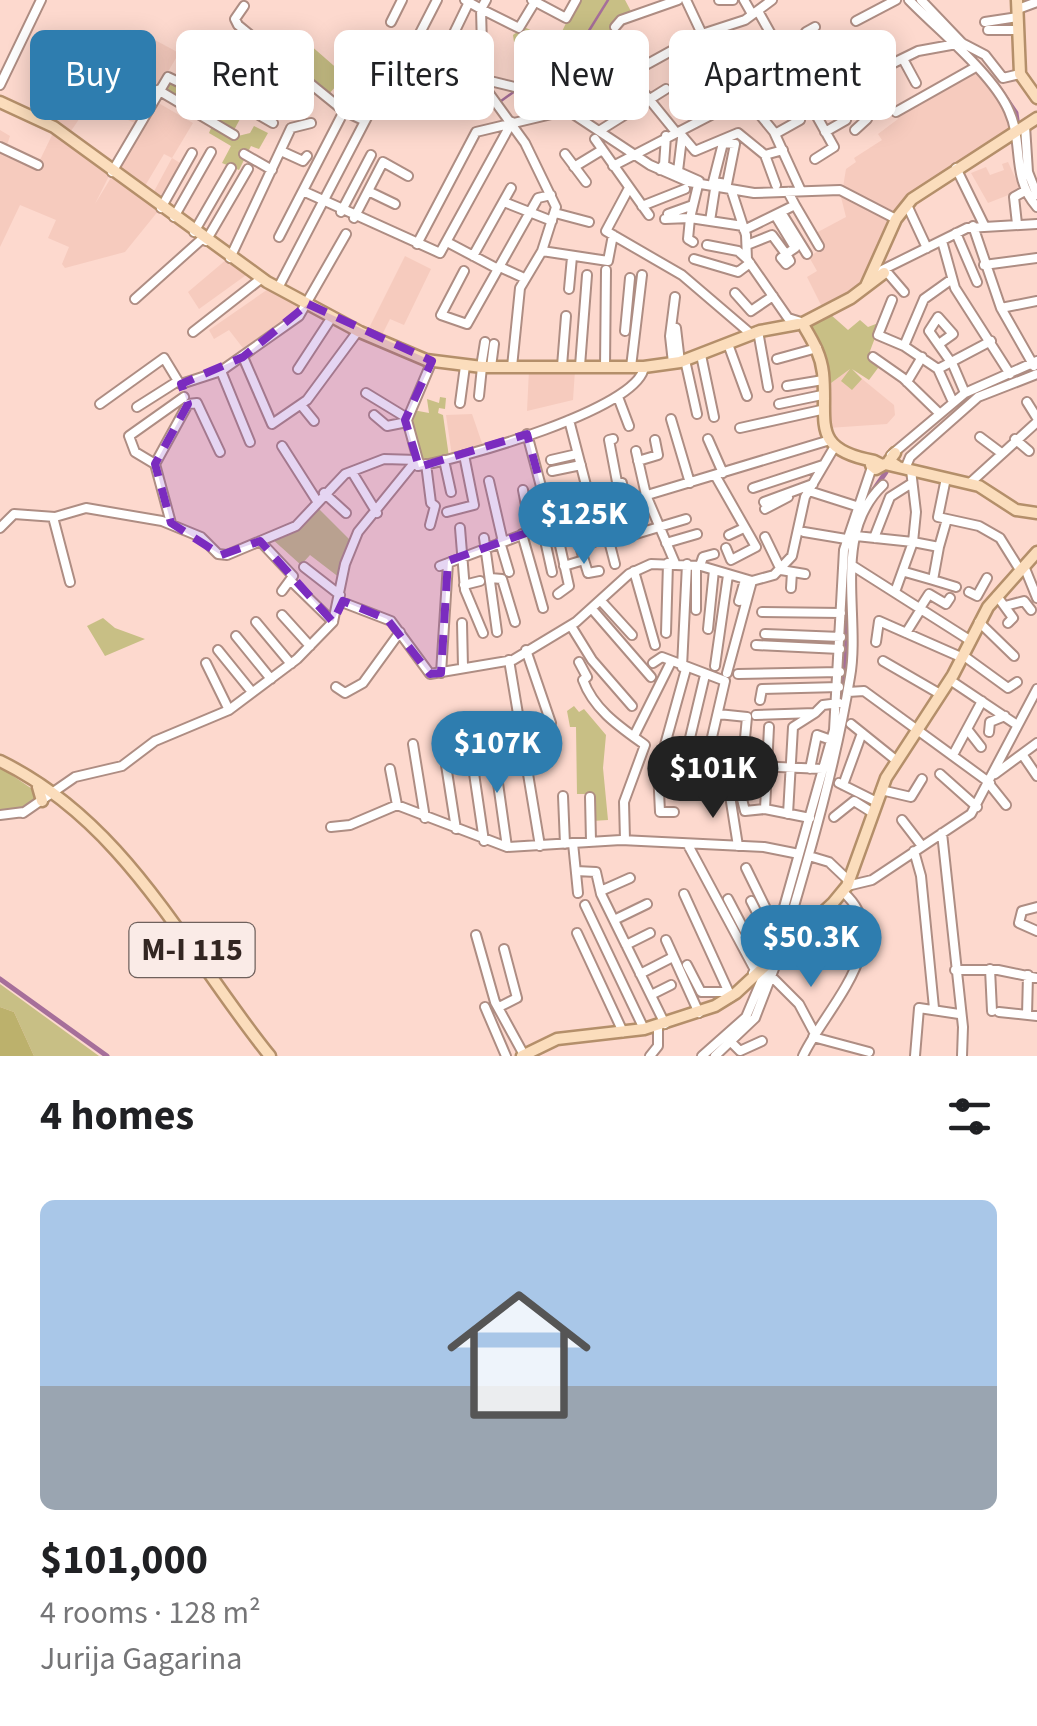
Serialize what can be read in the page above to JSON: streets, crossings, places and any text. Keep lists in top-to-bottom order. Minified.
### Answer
{"streets":{"main road":["M-I 115"]},"page":{"chip":["Buy","Rent","Filters","New","Apartment"],"price":["$125K","$107K","$101K","$50.3K"],"heading":"4 homes","list":[{"name":"$101,000","note":"4 rooms · 128 m² · Jurija Gagarina"}]}}
